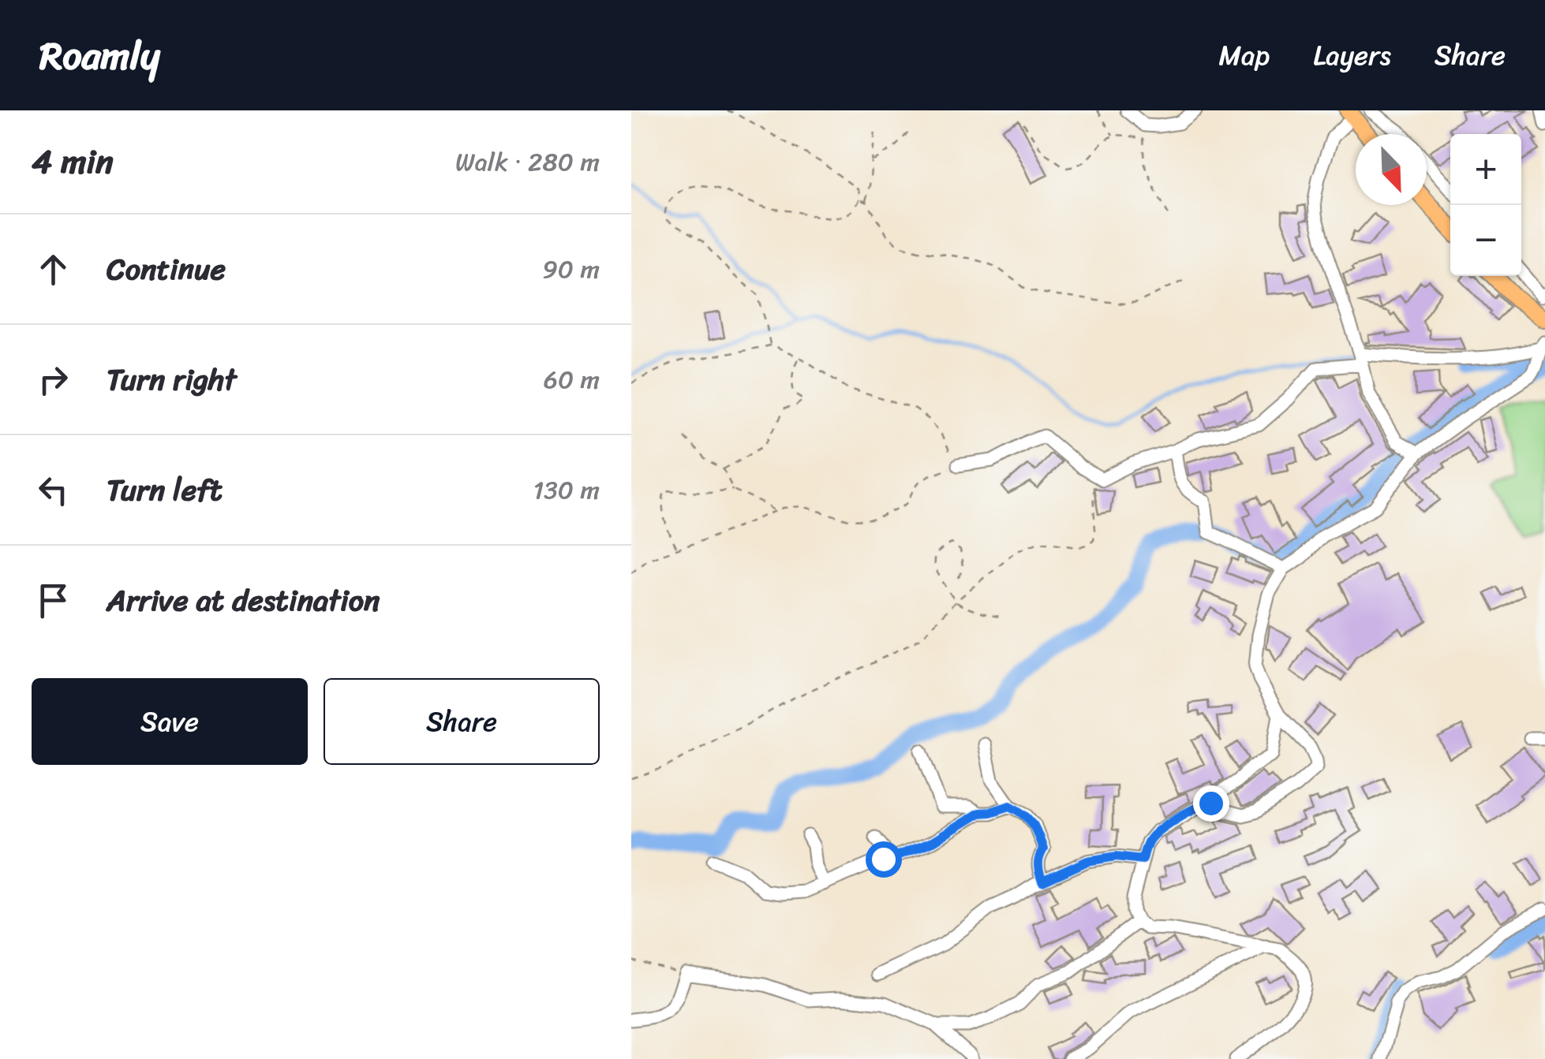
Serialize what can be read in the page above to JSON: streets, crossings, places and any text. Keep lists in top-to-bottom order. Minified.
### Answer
{"north":"bottom right","page":{"header":"Roamly","nav":["Map","Layers","Share"],"heading":["4 min","Walk · 280 m"],"map_buttons":["+","−"],"list":[["Continue","90 m"],["Turn right","60 m"],["Turn left","130 m"],"Arrive at destination"],"buttons":["Save","Share"]}}
